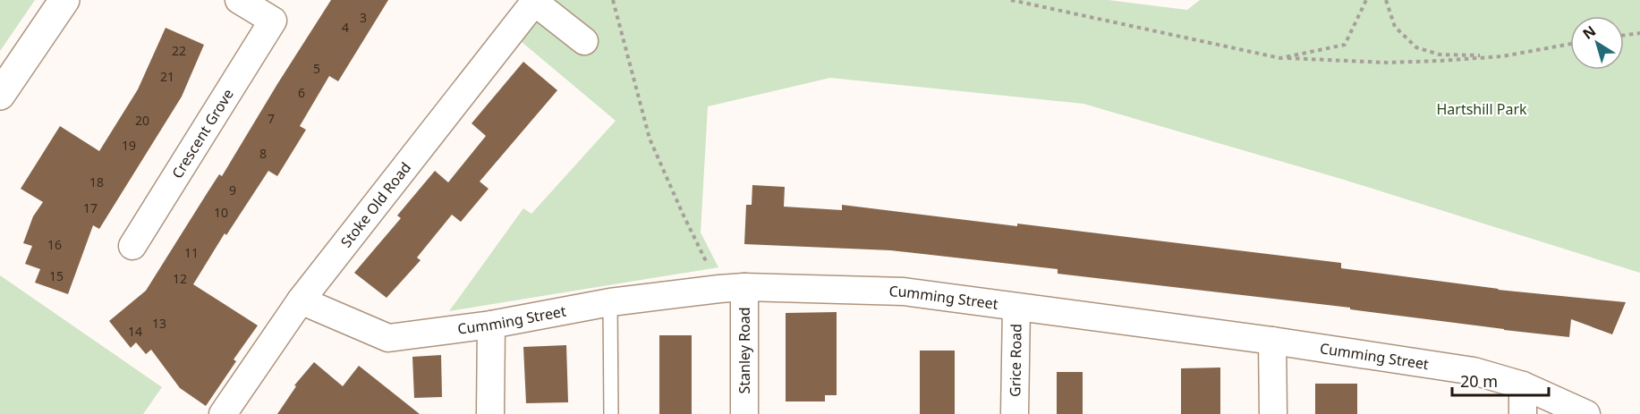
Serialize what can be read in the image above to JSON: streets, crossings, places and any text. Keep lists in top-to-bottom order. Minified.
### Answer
{"streets":{"street":["Crescent Grove","Stoke Old Road","Cumming Street","Stanley Road","Grice Road"]},"crossings":[["Stoke Old Road","Cumming Street"],["Cumming Street","Stanley Road"],["Cumming Street","Grice Road"]],"parks":["Hartshill Park"],"house_numbers":["3","4","22","5","21","6","7","20","19","8","18","9","17","10","16","11","15","12","13","14"],"scale_bar":"20 m","north":"top left"}
